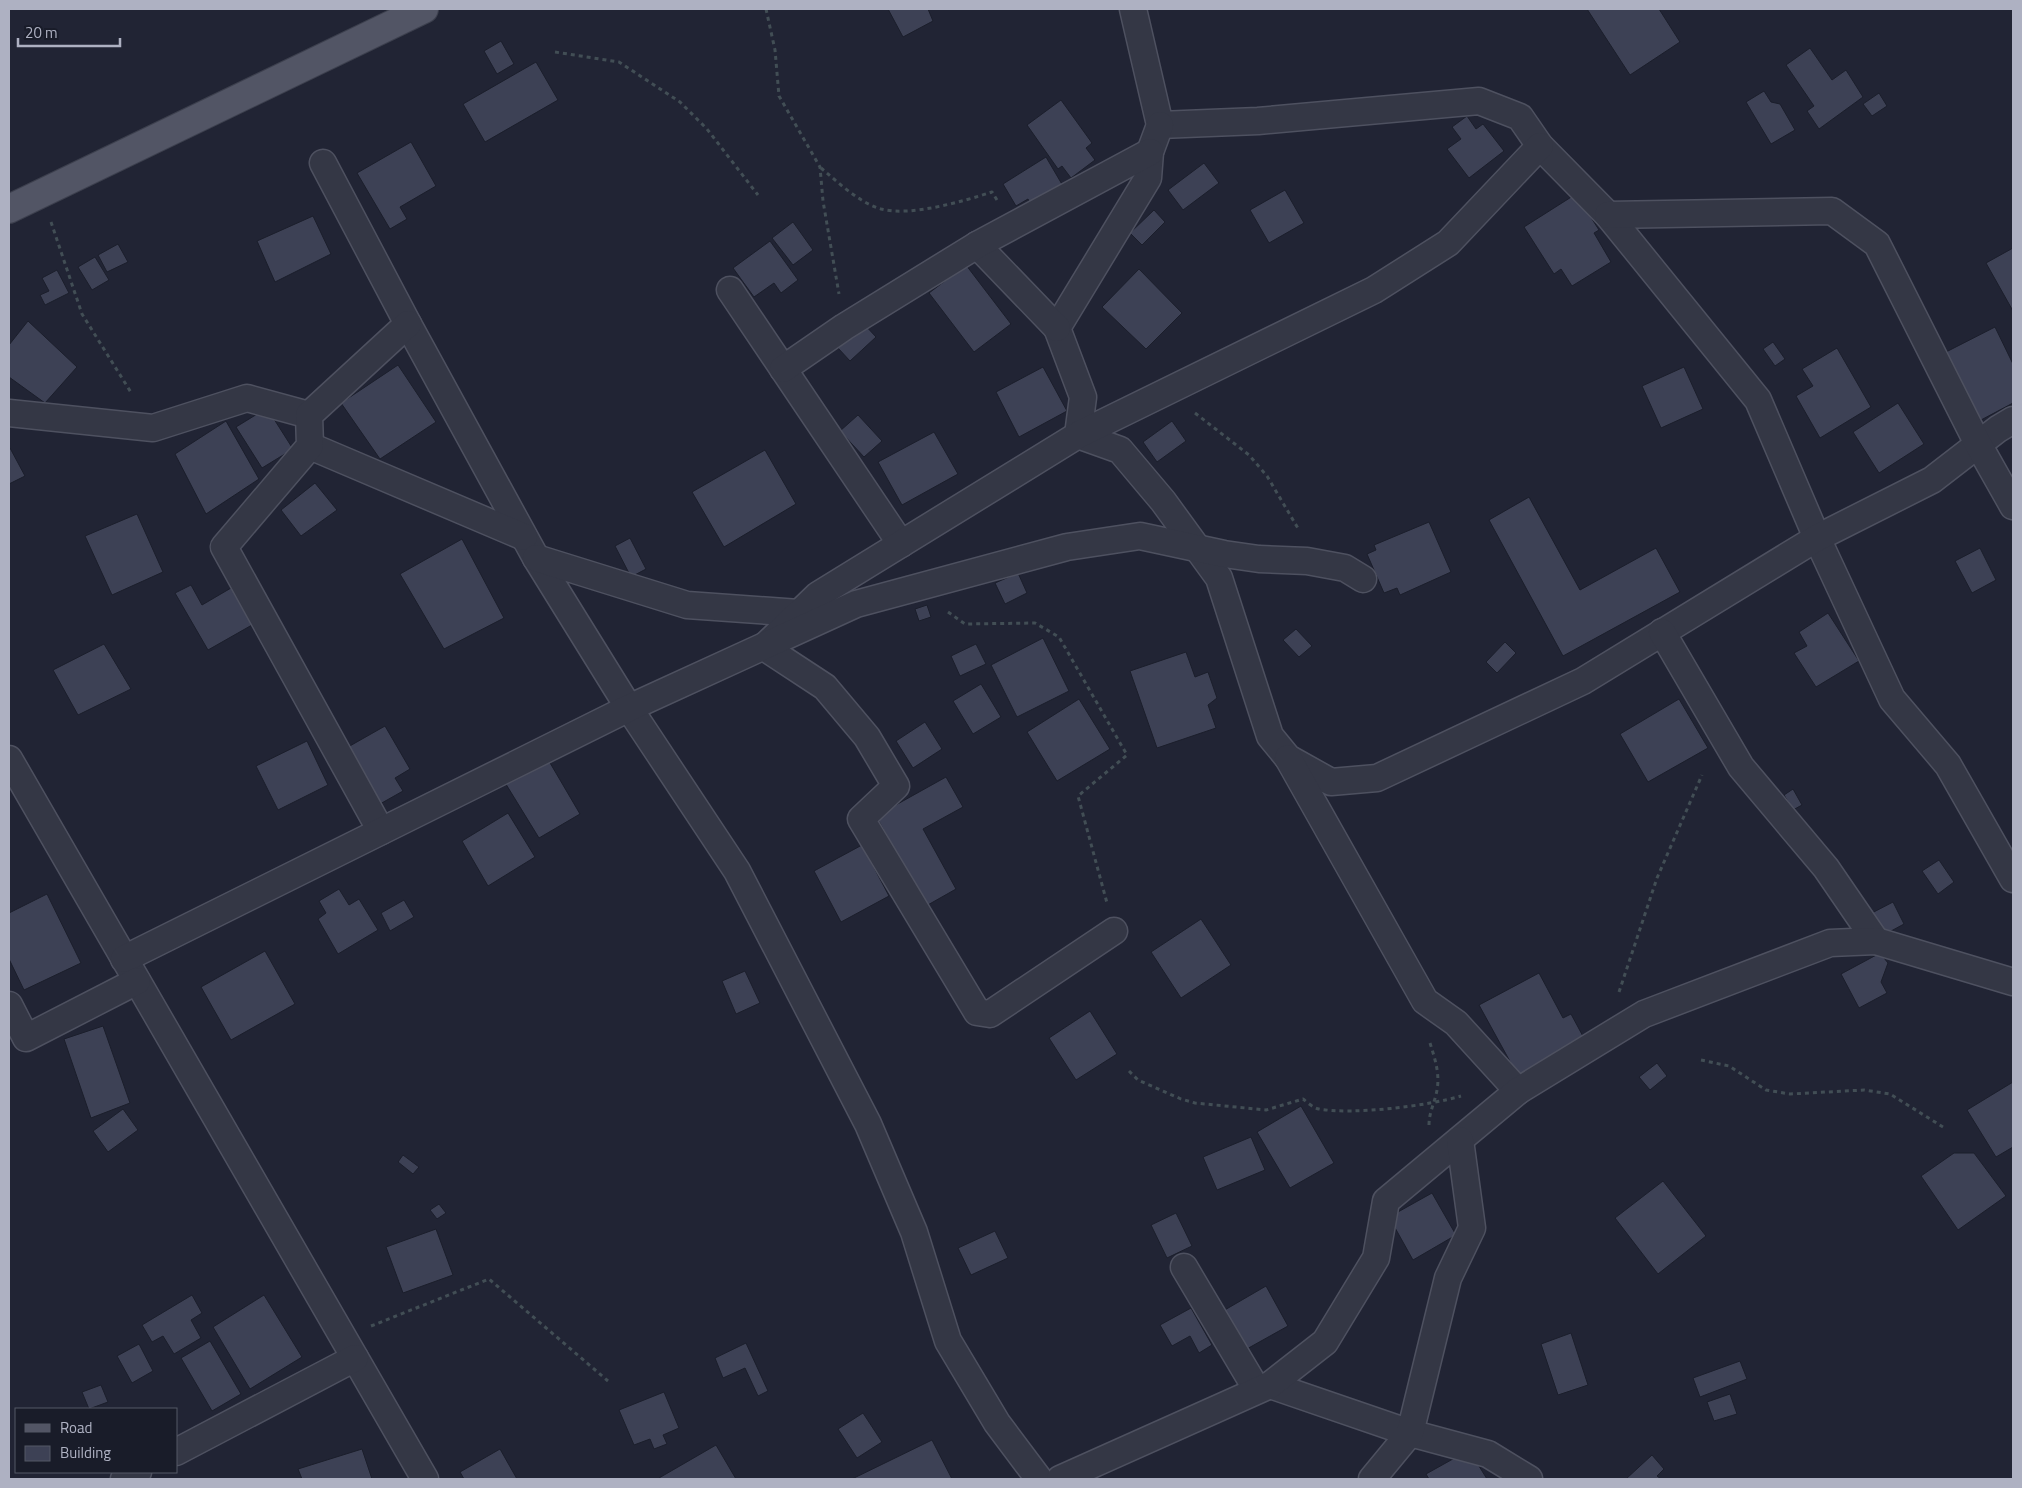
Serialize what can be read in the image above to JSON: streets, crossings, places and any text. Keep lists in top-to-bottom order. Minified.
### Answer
{"legend":["Road","Building"],"scale_bar":"20 m"}
